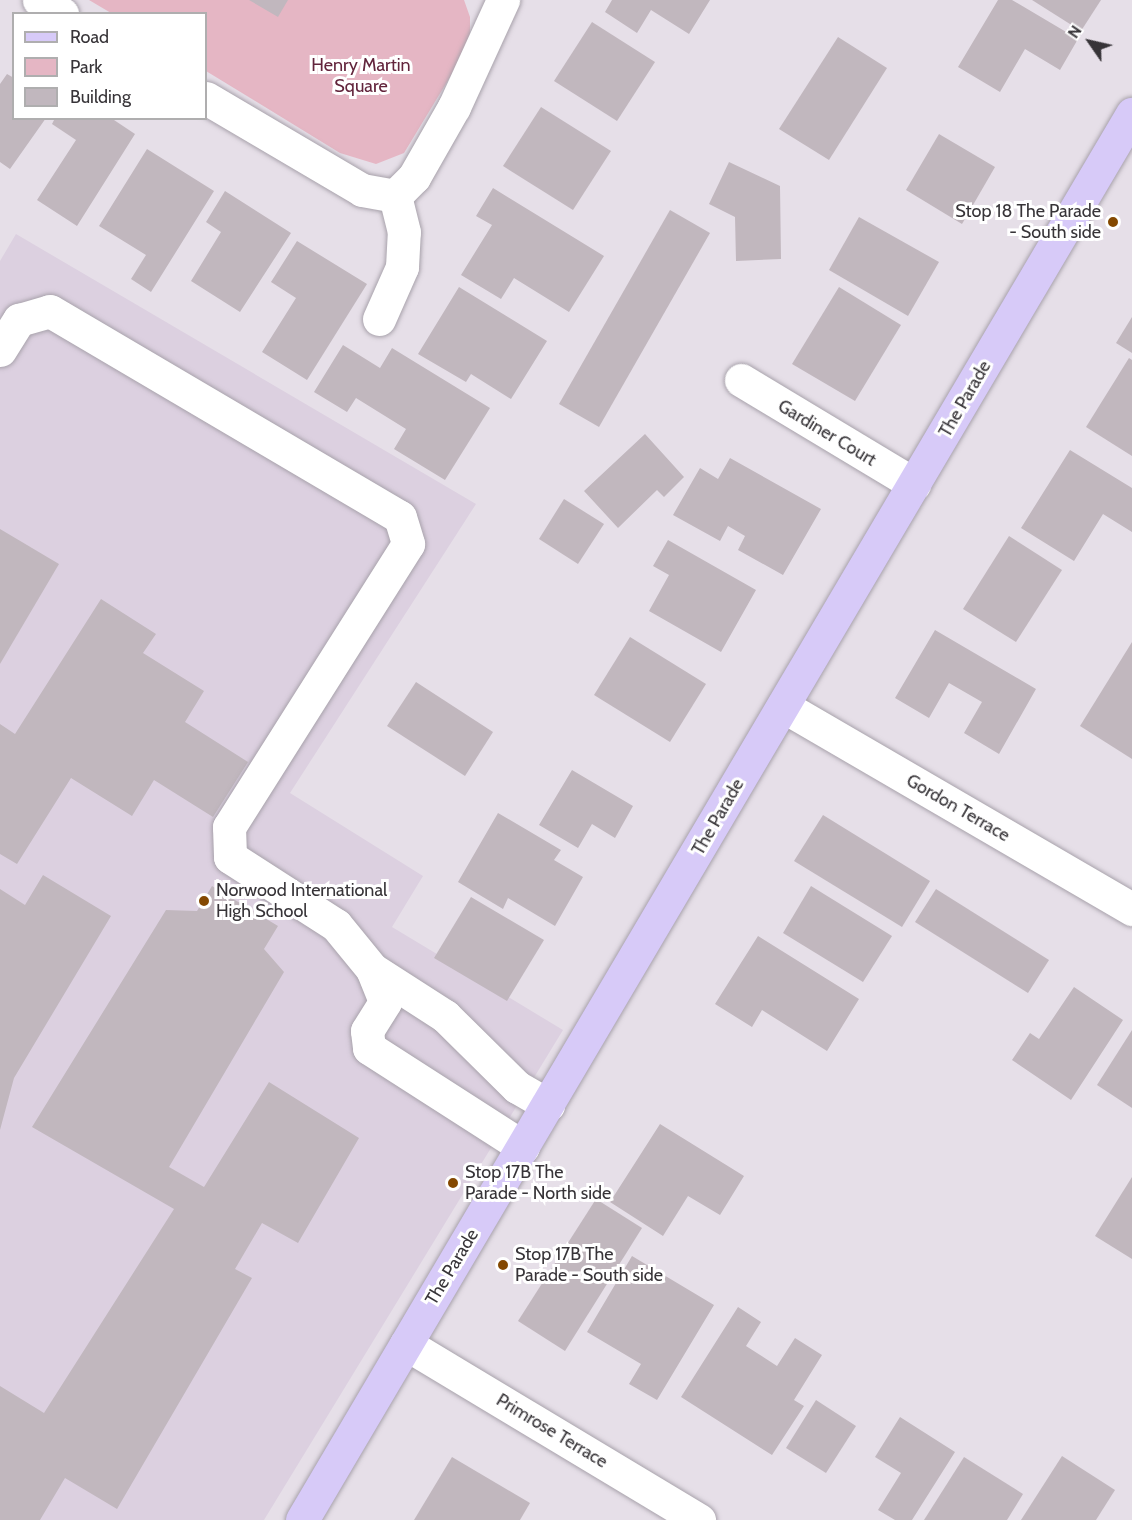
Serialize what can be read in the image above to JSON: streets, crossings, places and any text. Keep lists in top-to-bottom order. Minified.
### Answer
{"streets":{"main road":["The Parade"],"street":["Gardiner Court","Gordon Terrace","Primrose Terrace"]},"crossings":[["The Parade","Gardiner Court"],["The Parade","Gordon Terrace"],["The Parade","Primrose Terrace"]],"parks":["Henry Martin Square"],"places":["Stop 18 The Parade - South side","Norwood International High School","Stop 17B The Parade - North side","Stop 17B The Parade - South side"],"legend":["Road","Park","Building"],"north":"top left"}
